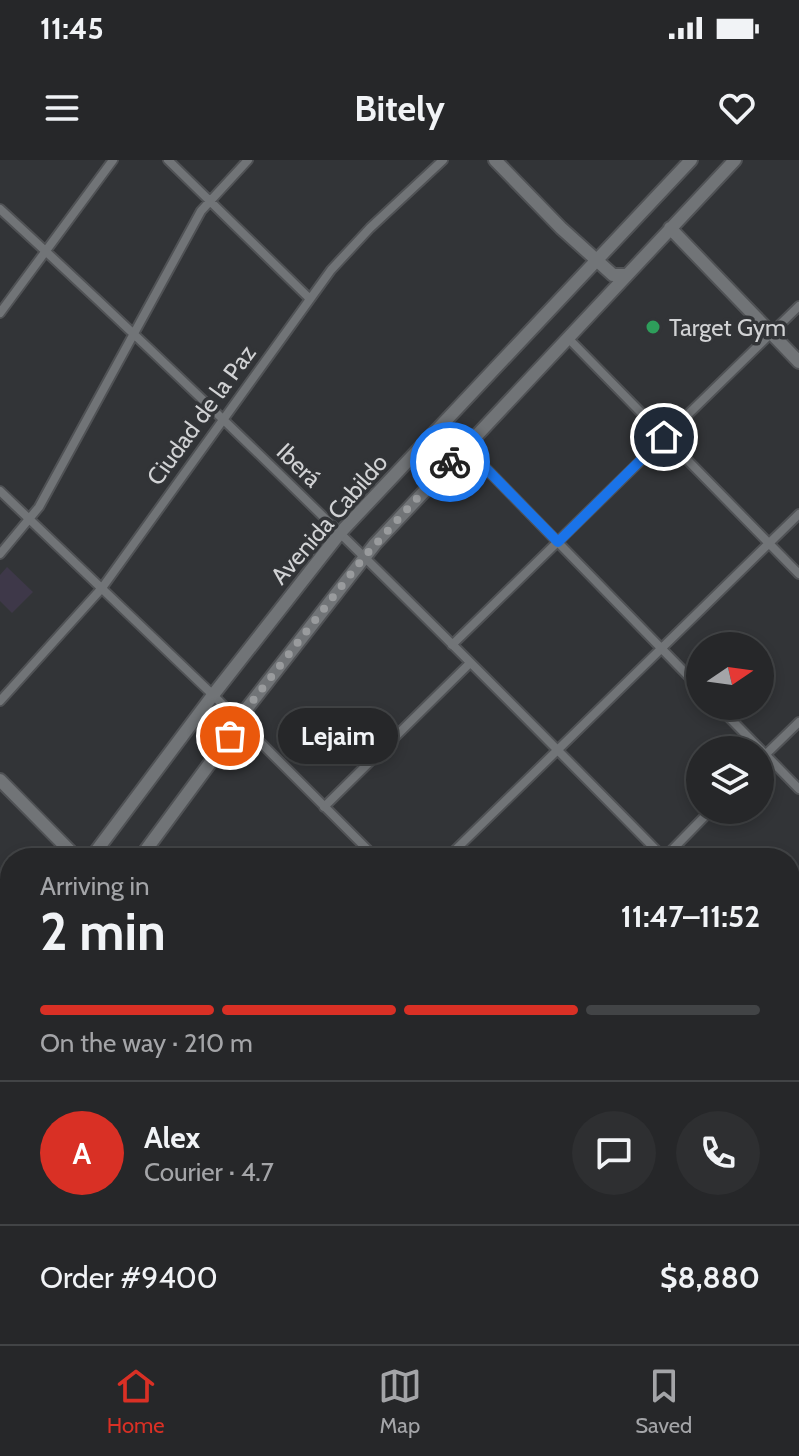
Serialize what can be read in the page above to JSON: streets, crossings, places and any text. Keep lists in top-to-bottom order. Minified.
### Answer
{"streets":{"main road":["Avenida Cabildo"],"street":["Ciudad de la Paz","Iberá"]},"crossings":[["Ciudad de la Paz","Iberá"],["Iberá","Avenida Cabildo"]],"places":["Target Gym","Lejaim"],"north":"right","page":{"status":"11:45","header":"Bitely","bubble":"Lejaim","heading":["2 min","Arriving in","11:47–11:52"],"panel":["Alex","Courier · 4.7","Order #9400","$8,880"],"bar":"On the way · 210 m","round":"A","tabs":["Home","Map","Saved"]}}
